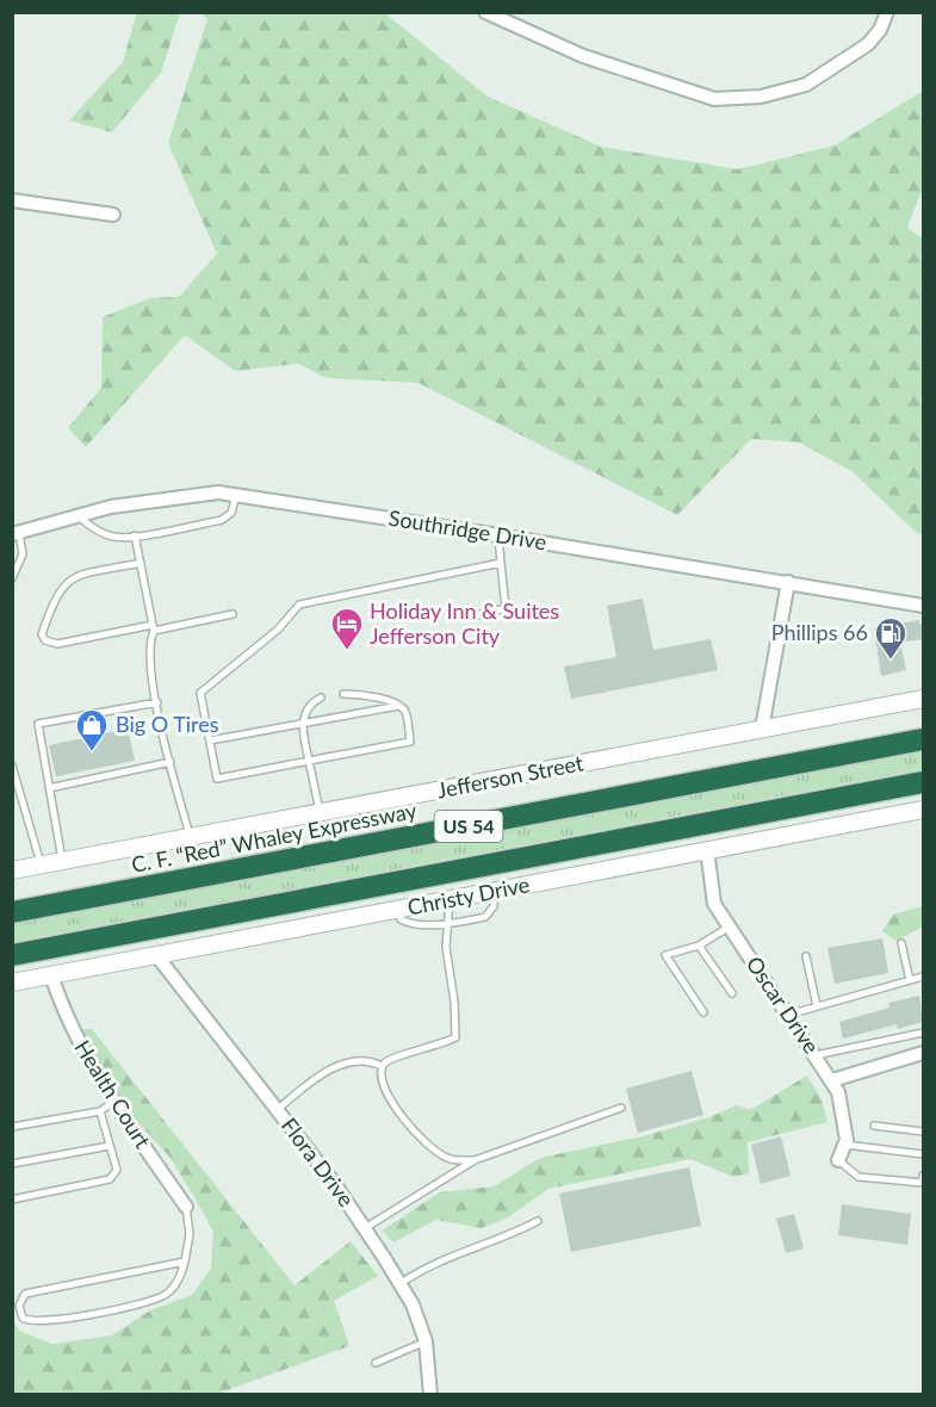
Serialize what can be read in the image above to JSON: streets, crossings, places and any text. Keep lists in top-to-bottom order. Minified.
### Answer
{"streets":{"highway":["US 54","C. F. “Red” Whaley Expressway"],"street":["Southridge Drive","Jefferson Street","Christy Drive","Oscar Drive","Health Court","Flora Drive"]},"crossings":[["Christy Drive","Oscar Drive"],["Christy Drive","Health Court"],["Christy Drive","Flora Drive"]],"places":{"hotel":["Holiday Inn & Suites Jefferson City"],"fuel station":["Phillips 66"],"shop":["Big O Tires"]}}
